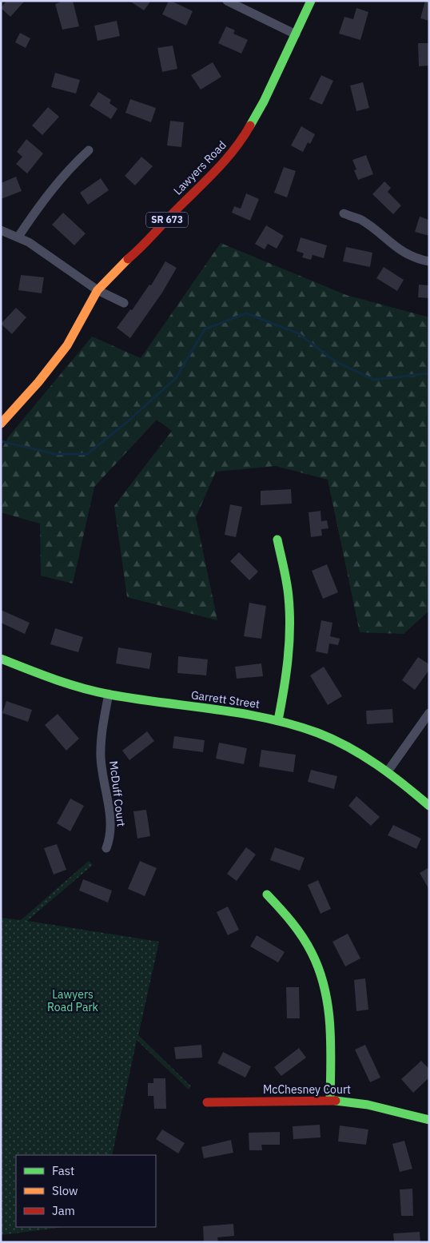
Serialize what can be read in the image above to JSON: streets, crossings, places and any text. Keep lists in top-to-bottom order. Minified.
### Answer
{"streets":{"street":["Lawyers Road","SR 673","Garrett Street","McDuff Court","McChesney Court"]},"crossings":[["Garrett Street","McDuff Court"]],"parks":["Lawyers Road Park"],"legend":["Fast","Slow","Jam"]}
